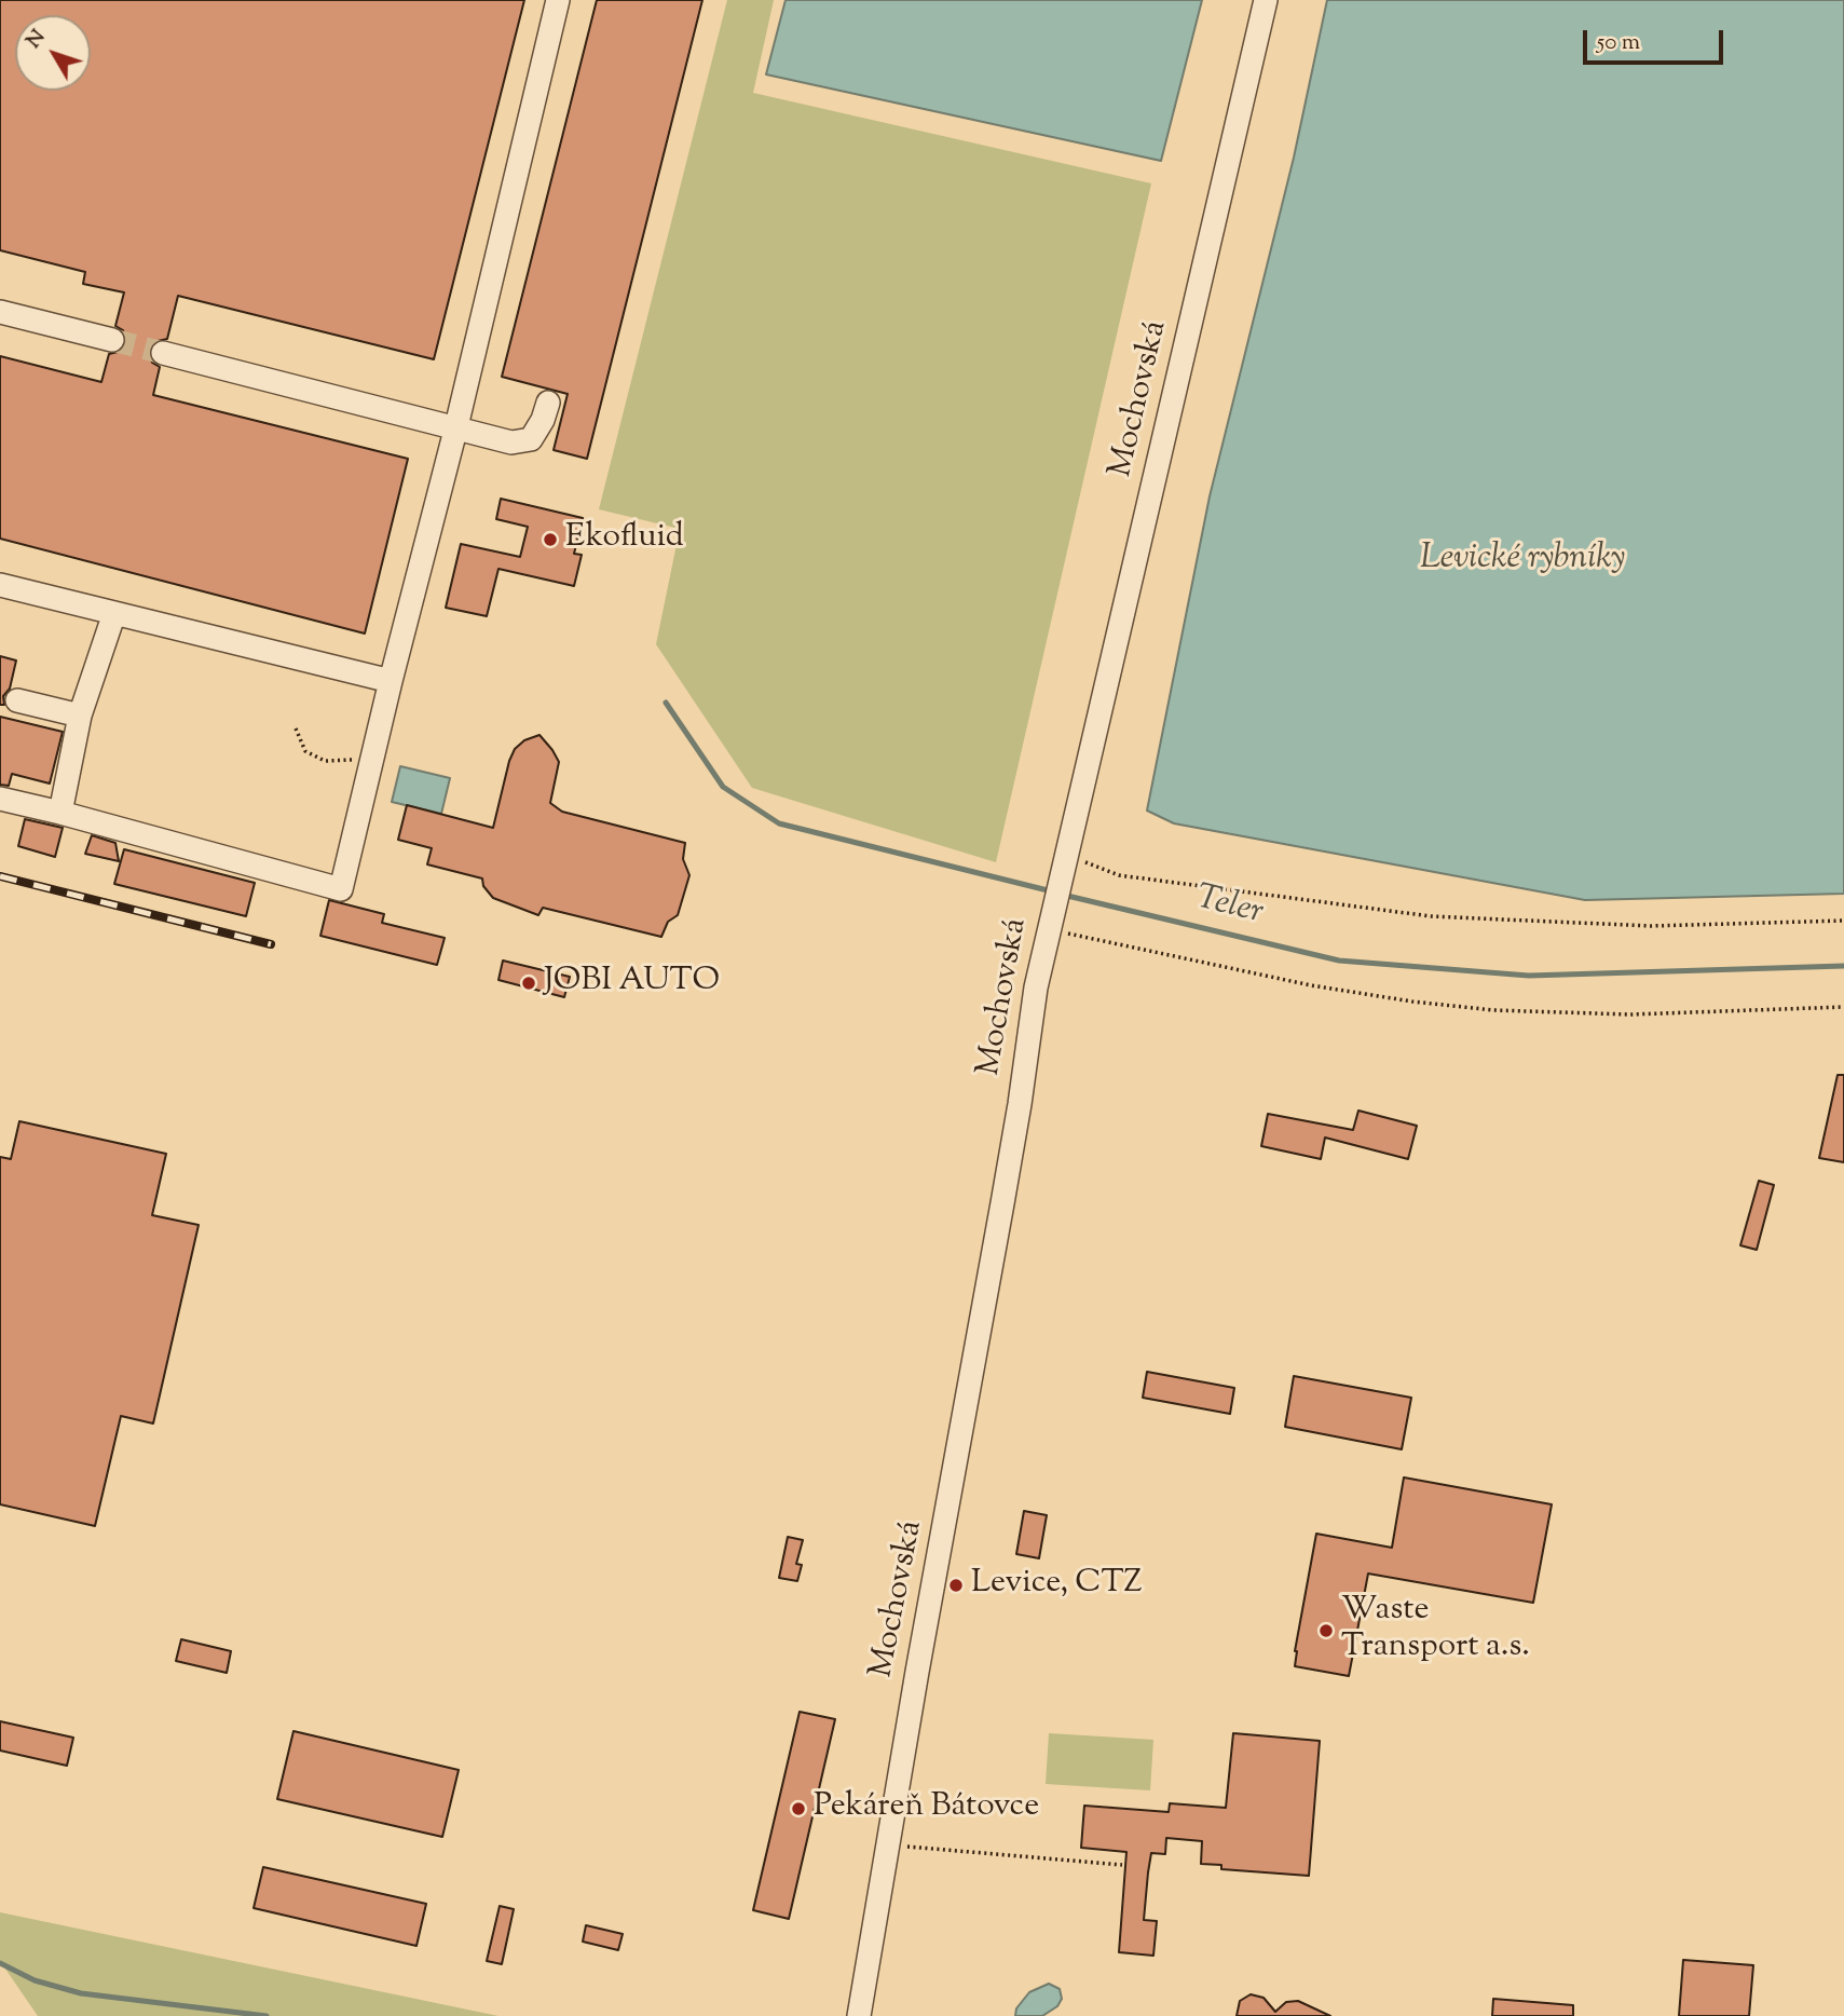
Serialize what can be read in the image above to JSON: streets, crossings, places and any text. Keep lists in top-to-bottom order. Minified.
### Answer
{"streets":{"street":["Mochovská"]},"water":["Levické rybníky","Teler"],"places":["Ekofluid","JOBI AUTO","Levice, CTZ","Waste Transport a.s.","Pekáreň Bátovce"],"scale_bar":"50 m","north":"top left"}
